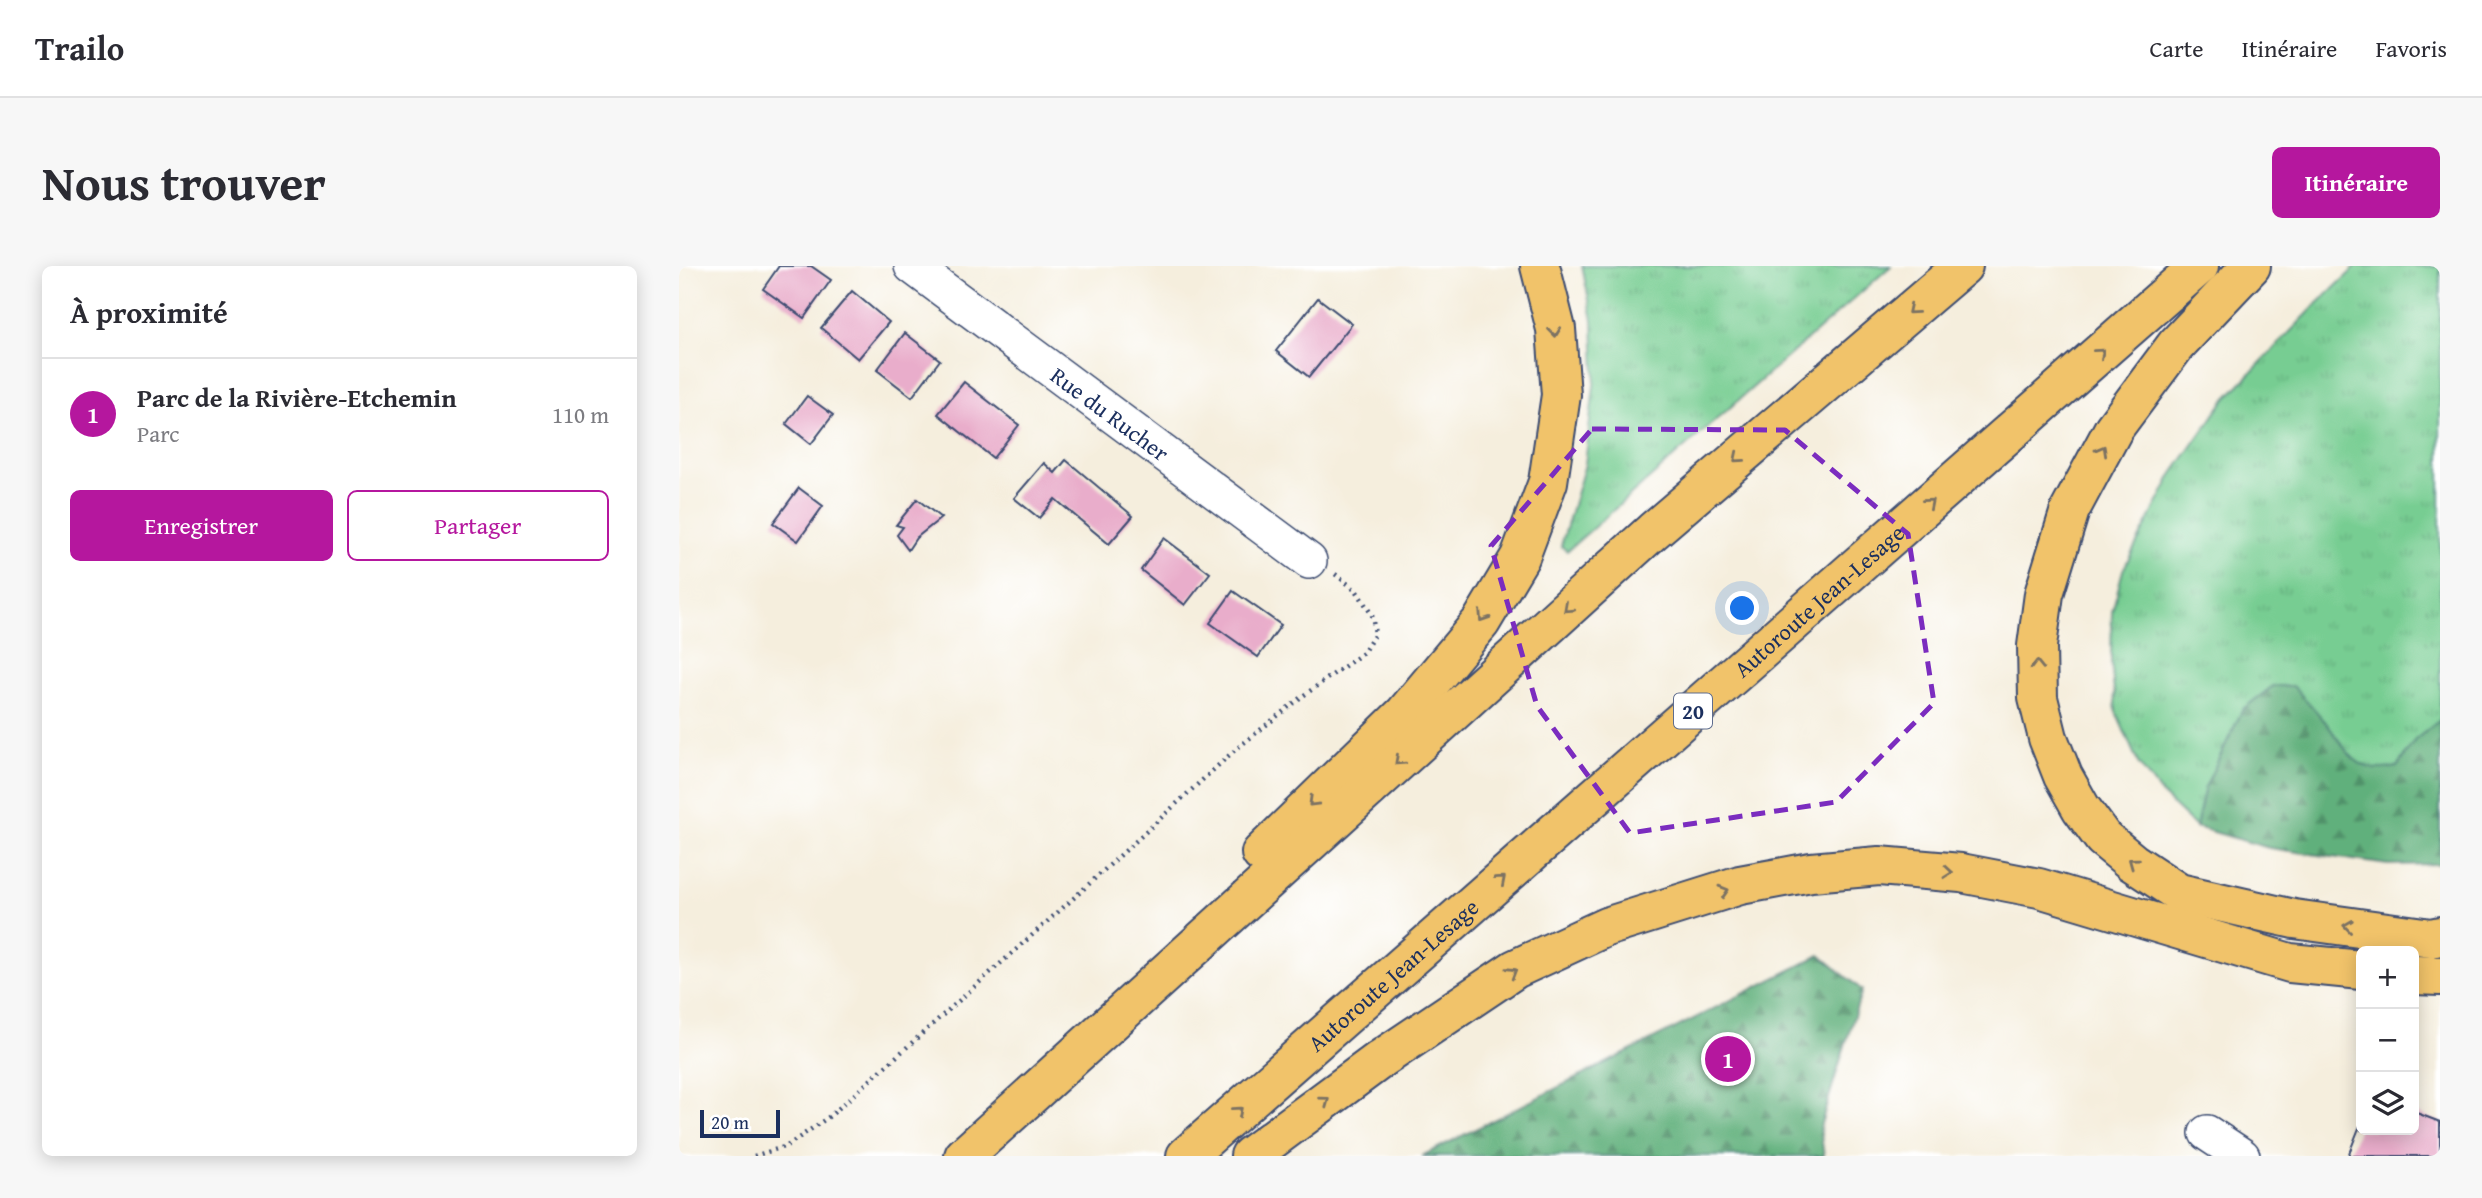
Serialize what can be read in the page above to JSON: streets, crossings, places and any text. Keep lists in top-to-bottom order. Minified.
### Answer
{"streets":{"highway":["Autoroute Jean-Lesage","20"],"street":["Rue du Rucher"]},"scale_bar":"20 m","page":{"header":"Trailo","nav":["Carte","Itinéraire","Favoris"],"title":"Nous trouver","buttons":["Itinéraire",["Enregistrer","Partager"]],"heading":"À proximité","list":[{"mark":"1","name":"Parc de la Rivière-Etchemin","note":"Parc","value":"110 m"}],"map_buttons":["+","−"],"pins":"1","scale":"20 m"}}
